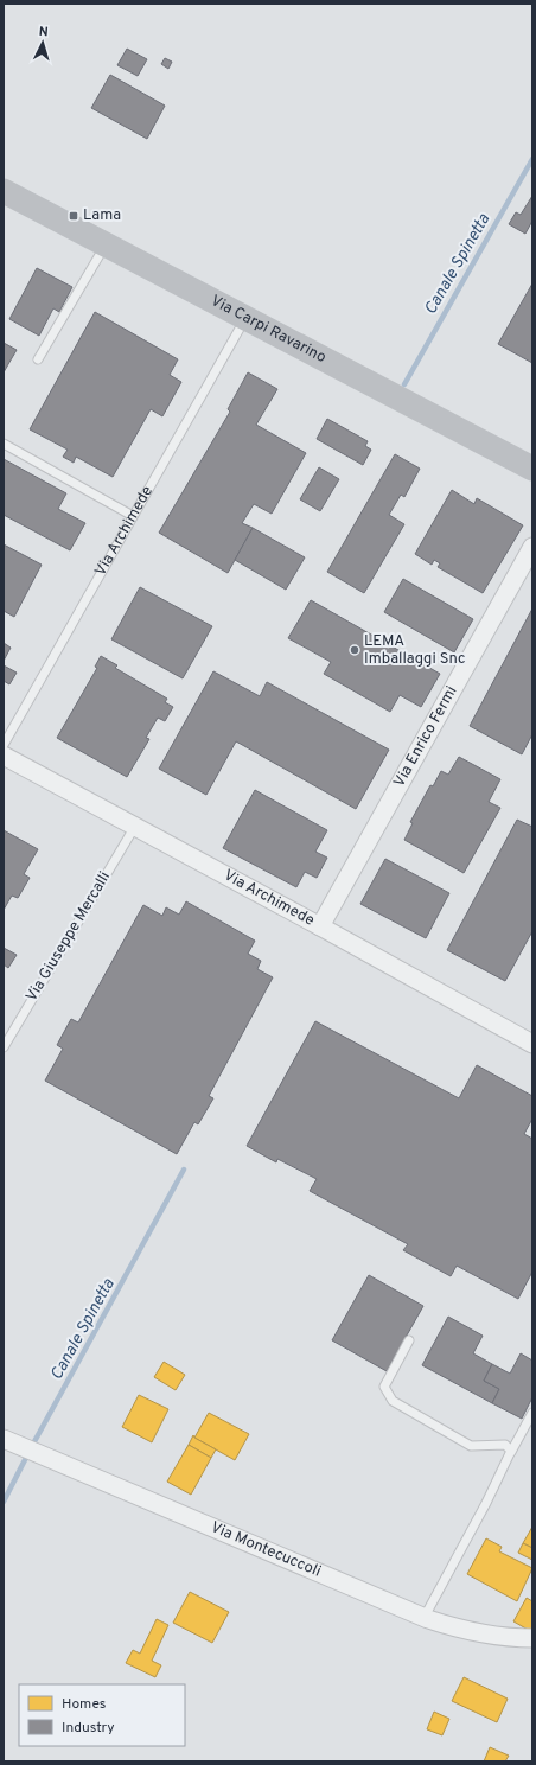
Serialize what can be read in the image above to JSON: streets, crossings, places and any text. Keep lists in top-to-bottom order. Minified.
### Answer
{"streets":{"main road":["Via Carpi Ravarino"],"street":["Via Archimede","Via Enrico Fermi","Via Montecuccoli"],"lane":["Via Giuseppe Mercalli"]},"crossings":[["Via Carpi Ravarino","Via Archimede"],["Via Archimede","Via Enrico Fermi"],["Via Archimede","Via Giuseppe Mercalli"]],"water":["Canale Spinetta"],"places":{"transit":["Lama"],"other":["LEMA Imballaggi Snc"]},"legend":["Homes","Industry"],"north":"top"}
